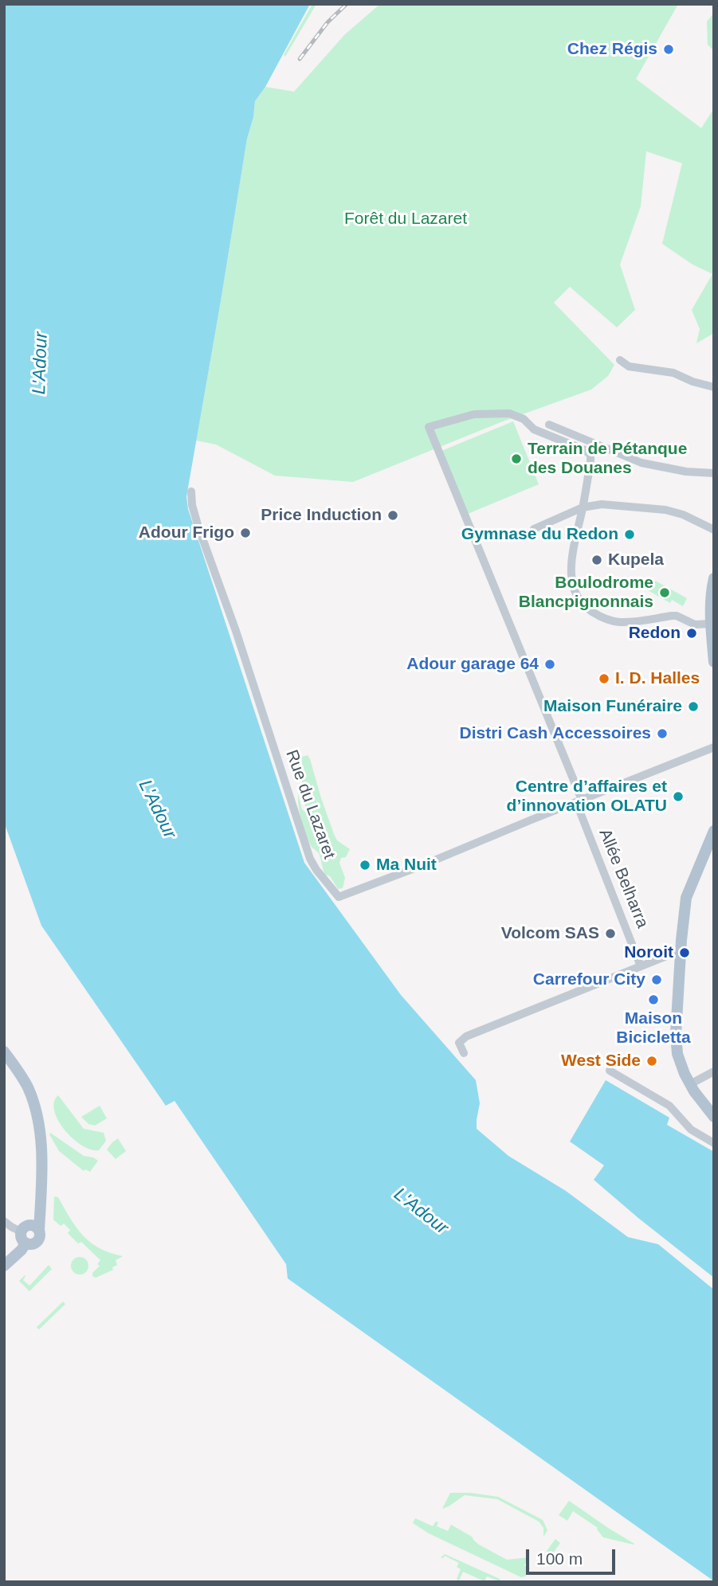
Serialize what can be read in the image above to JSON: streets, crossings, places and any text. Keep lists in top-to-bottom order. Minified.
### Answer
{"streets":{"street":["Rue du Lazaret","Allée Belharra"]},"crossings":[["Rue du Lazaret","Allée Belharra"]],"water":["L'Adour"],"parks":["Forêt du Lazaret"],"places":["Chez Régis","Terrain de Pétanque des Douanes","Price Induction","Adour Frigo","Gymnase du Redon","Kupela","Boulodrome Blancpignonnais","Redon","Adour garage 64","I. D. Halles","Maison Funéraire","Distri Cash Accessoires","Centre d’affaires et d’innovation OLATU","Ma Nuit","Volcom SAS","Noroit","Carrefour City","Maison Bicicletta","West Side"],"scale_bar":"100 m"}
